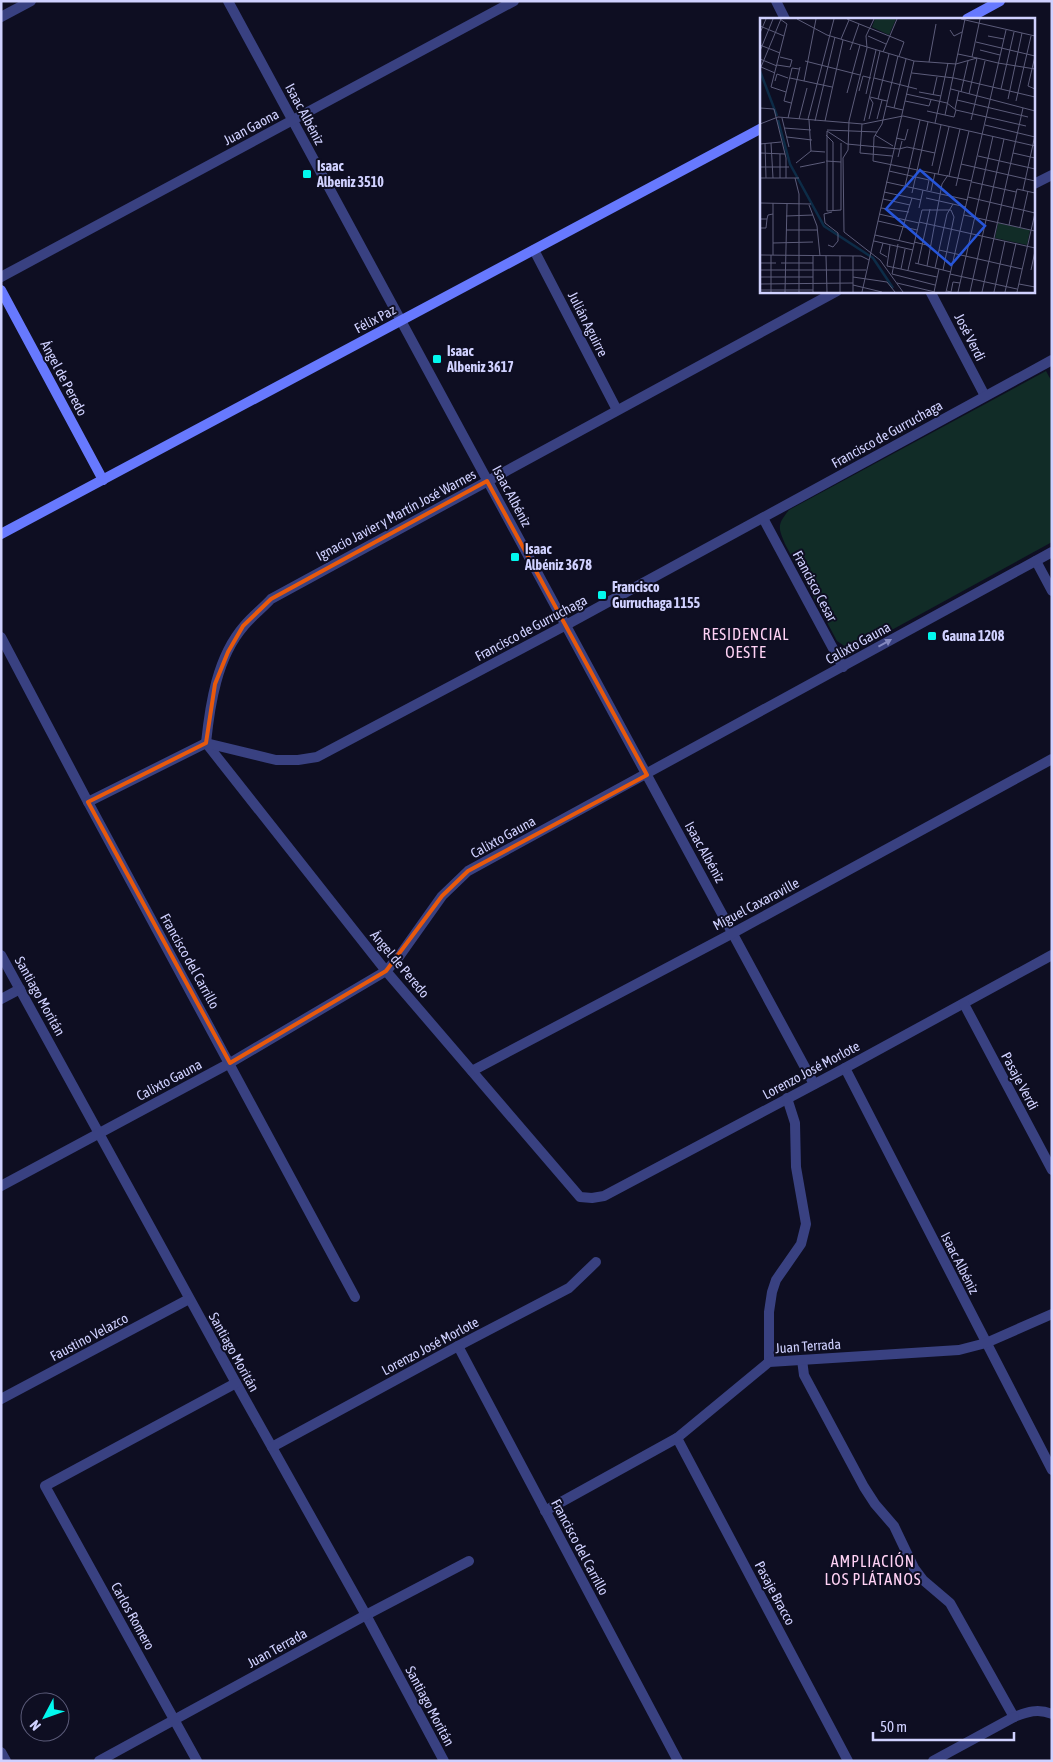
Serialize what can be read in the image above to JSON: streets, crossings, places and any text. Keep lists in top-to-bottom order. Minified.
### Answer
{"streets":{"main road":["Félix Paz","Ángel de Peredo"],"street":["Isaac Albéniz","Juan Gaona","Julián Aguirre","José Verdi","Francisco de Gurruchaga","Ignacio Javier y Martín José Warnes","Francisco Cesar","Calixto Gauna","Miguel Caxaraville","Francisco del Carrillo","Santiago Moritán","Lorenzo José Morlote","Pasaje Verdi","Faustino Velazco","Juan Terrada","Pasaje Bracco","Carlos Romero"]},"crossings":[["Isaac Albéniz","Juan Gaona"],["Isaac Albéniz","Félix Paz"],["Isaac Albéniz","Francisco de Gurruchaga"],["Isaac Albéniz","Ignacio Javier y Martín José Warnes"],["Isaac Albéniz","Calixto Gauna"],["Isaac Albéniz","Miguel Caxaraville"],["Isaac Albéniz","Lorenzo José Morlote"],["Isaac Albéniz","Juan Terrada"],["Félix Paz","Julián Aguirre"],["Félix Paz","Ángel de Peredo"],["Julián Aguirre","Ignacio Javier y Martín José Warnes"],["José Verdi","Francisco de Gurruchaga"],["Ángel de Peredo","Francisco de Gurruchaga"],["Ángel de Peredo","Ignacio Javier y Martín José Warnes"],["Ángel de Peredo","Calixto Gauna"],["Ángel de Peredo","Miguel Caxaraville"],["Ángel de Peredo","Lorenzo José Morlote"],["Francisco de Gurruchaga","Ignacio Javier y Martín José Warnes"],["Francisco de Gurruchaga","Francisco Cesar"],["Francisco Cesar","Calixto Gauna"],["Calixto Gauna","Francisco del Carrillo"],["Calixto Gauna","Santiago Moritán"],["Francisco del Carrillo","Lorenzo José Morlote"],["Francisco del Carrillo","Juan Terrada"],["Santiago Moritán","Lorenzo José Morlote"],["Santiago Moritán","Faustino Velazco"],["Santiago Moritán","Juan Terrada"],["Santiago Moritán","Carlos Romero"],["Lorenzo José Morlote","Pasaje Verdi"],["Juan Terrada","Pasaje Bracco"],["Juan Terrada","Carlos Romero"]],"districts":["RESIDENCIAL OESTE","AMPLIACIÓN LOS PLÁTANOS"],"places":{"transit":["Isaac Albeniz 3510","Isaac Albeniz 3617","Isaac Albéniz 3678","Francisco Gurruchaga 1155","Gauna 1208"]},"scale_bar":"50 m","north":"bottom left"}
